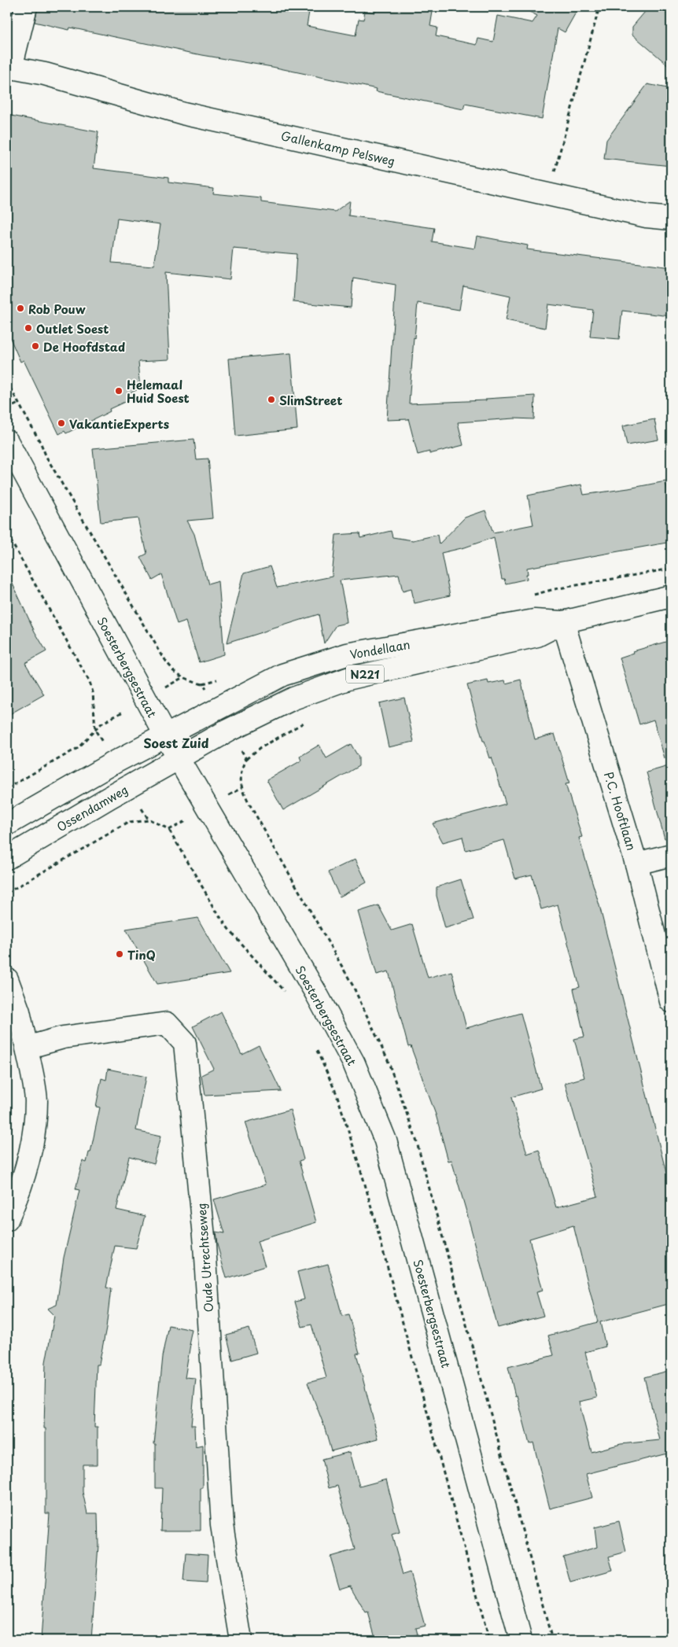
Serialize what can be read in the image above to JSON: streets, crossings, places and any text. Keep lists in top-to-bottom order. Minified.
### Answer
{"streets":{"street":["Gallenkamp Pelsweg","Vondellaan","Soesterbergsestraat","N221","Ossendamweg","P.C. Hooftlaan","Oude Utrechtseweg"]},"crossings":[["Vondellaan","Soesterbergsestraat"],["Vondellaan","N221"],["Vondellaan","Ossendamweg"],["Vondellaan","P.C. Hooftlaan"],["Soesterbergsestraat","N221"],["Soesterbergsestraat","Ossendamweg"]],"districts":["Soest Zuid"],"places":["Rob Pouw","Outlet Soest","De Hoofdstad","Helemaal Huid Soest","SlimStreet","VakantieExperts","TinQ"]}
